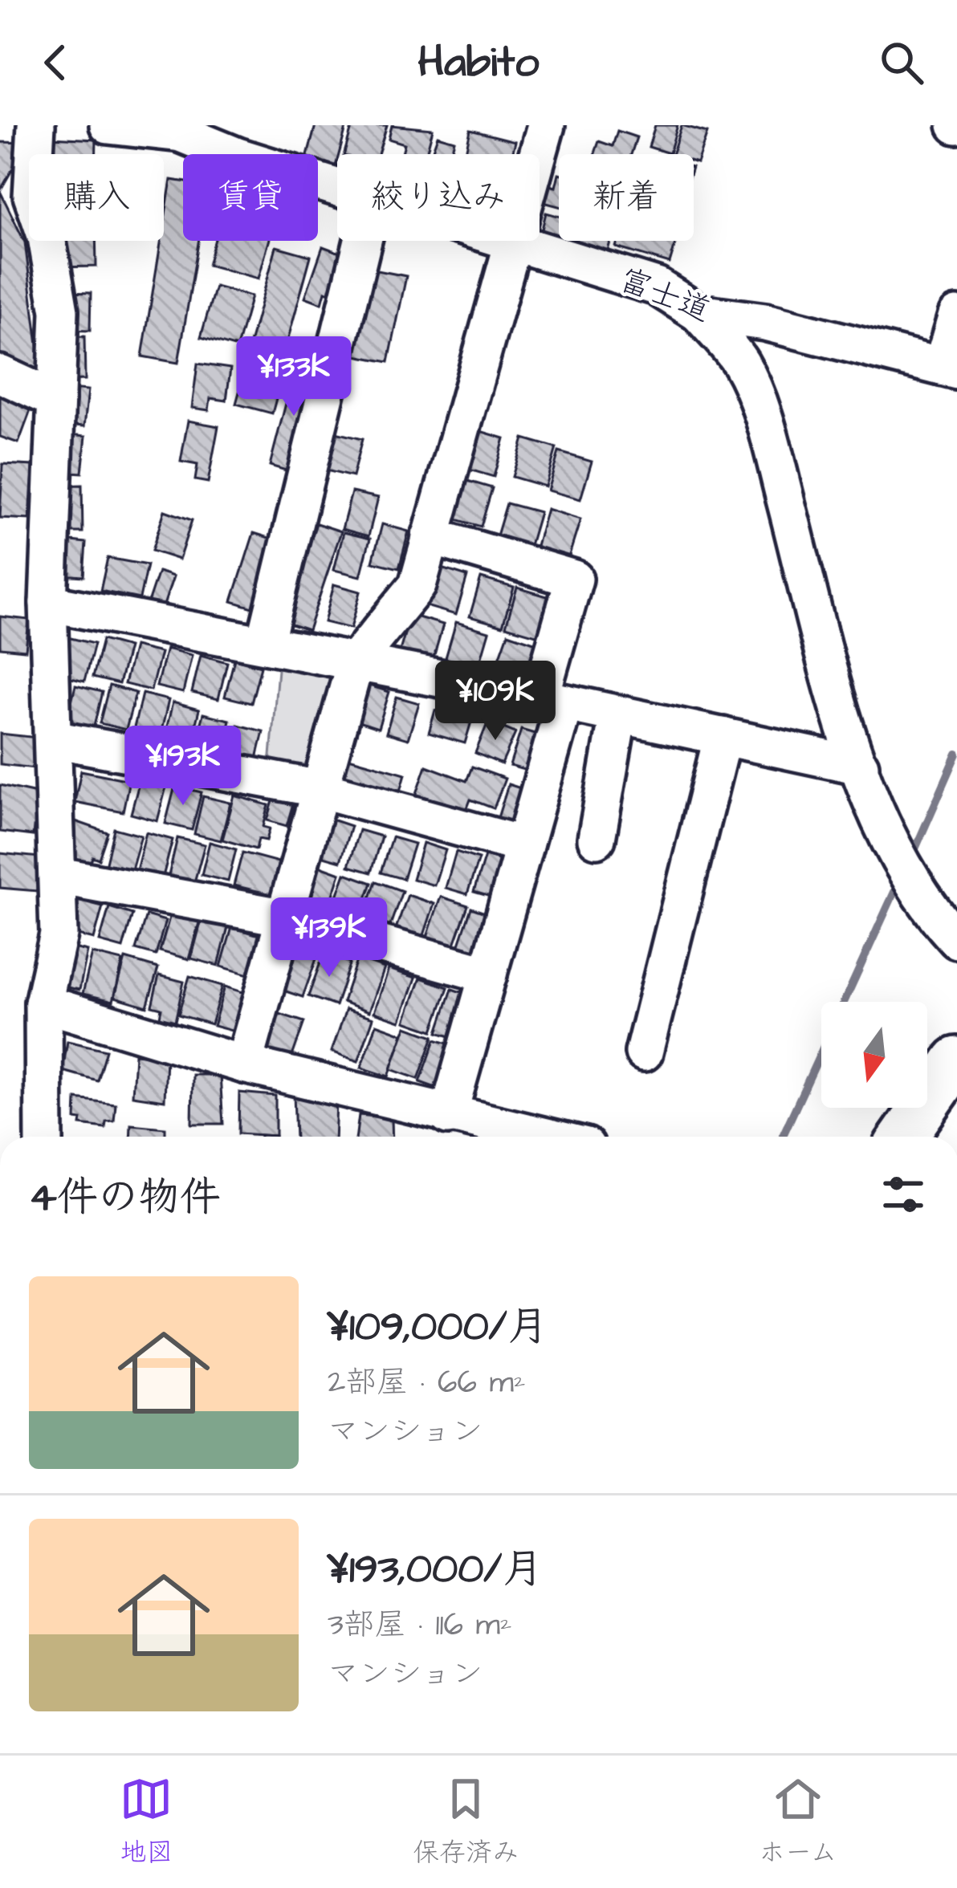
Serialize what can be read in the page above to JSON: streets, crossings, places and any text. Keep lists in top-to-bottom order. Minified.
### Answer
{"streets":{"street":["富士道"]},"north":"bottom","page":{"header":"Habito","chip":["購入","賃貸","絞り込み","新着"],"price":["¥133K","¥109K","¥193K","¥139K"],"heading":"4件の物件","list":[{"name":"¥109,000/月","note":"2部屋 · 66 m² · マンション"},{"name":"¥193,000/月","note":"3部屋 · 116 m² · マンション"}],"tabs":["地図","保存済み","ホーム"]}}
